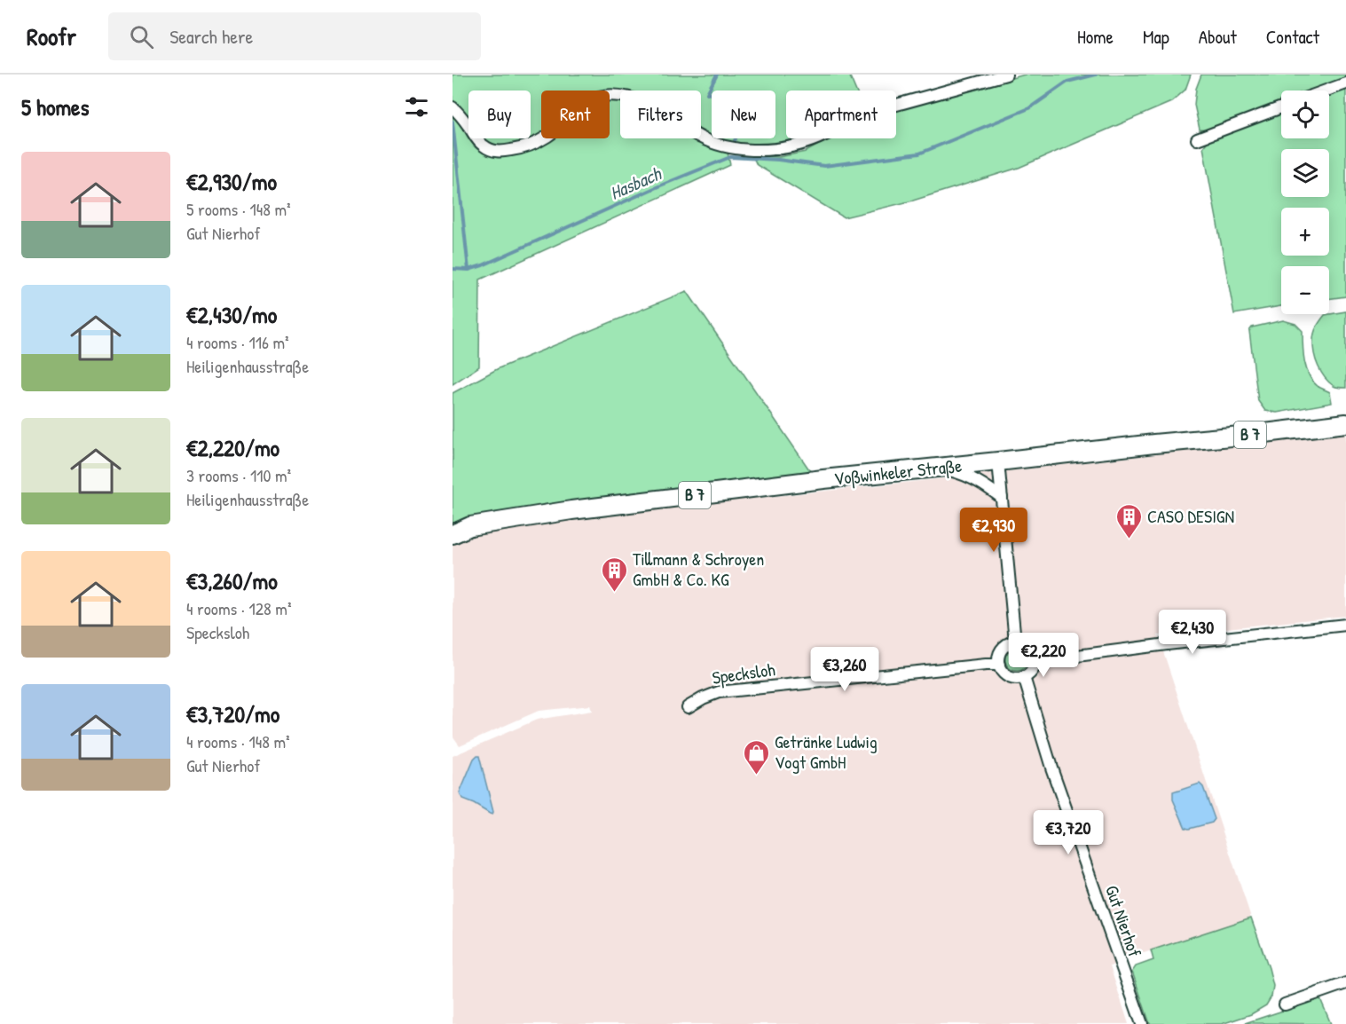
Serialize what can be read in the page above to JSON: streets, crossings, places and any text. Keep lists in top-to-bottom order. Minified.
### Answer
{"streets":{"main road":["B 7","Voßwinkeler Straße"],"street":["Specksloh","Gut Nierhof"]},"crossings":[["Specksloh","Gut Nierhof"]],"water":["Hasbach"],"places":{"building":["CASO DESIGN","Tillmann & Schroyen GmbH & Co. KG"],"shop":["Getränke Ludwig Vogt GmbH"]},"page":{"header":"Roofr","search":"Search here","nav":["Home","Map","About","Contact"],"heading":"5 homes","map_buttons":["+","−"],"chip":["Buy","Rent","Filters","New","Apartment"],"list":[{"name":"€2,930/mo","note":"5 rooms · 148 m² · Gut Nierhof"},{"name":"€2,430/mo","note":"4 rooms · 116 m² · Heiligenhausstraße"},{"name":"€2,220/mo","note":"3 rooms · 110 m² · Heiligenhausstraße"},{"name":"€3,260/mo","note":"4 rooms · 128 m² · Specksloh"},{"name":"€3,720/mo","note":"4 rooms · 148 m² · Gut Nierhof"}],"price":["€2,930","€2,430","€2,220","€3,260","€3,720"]}}
